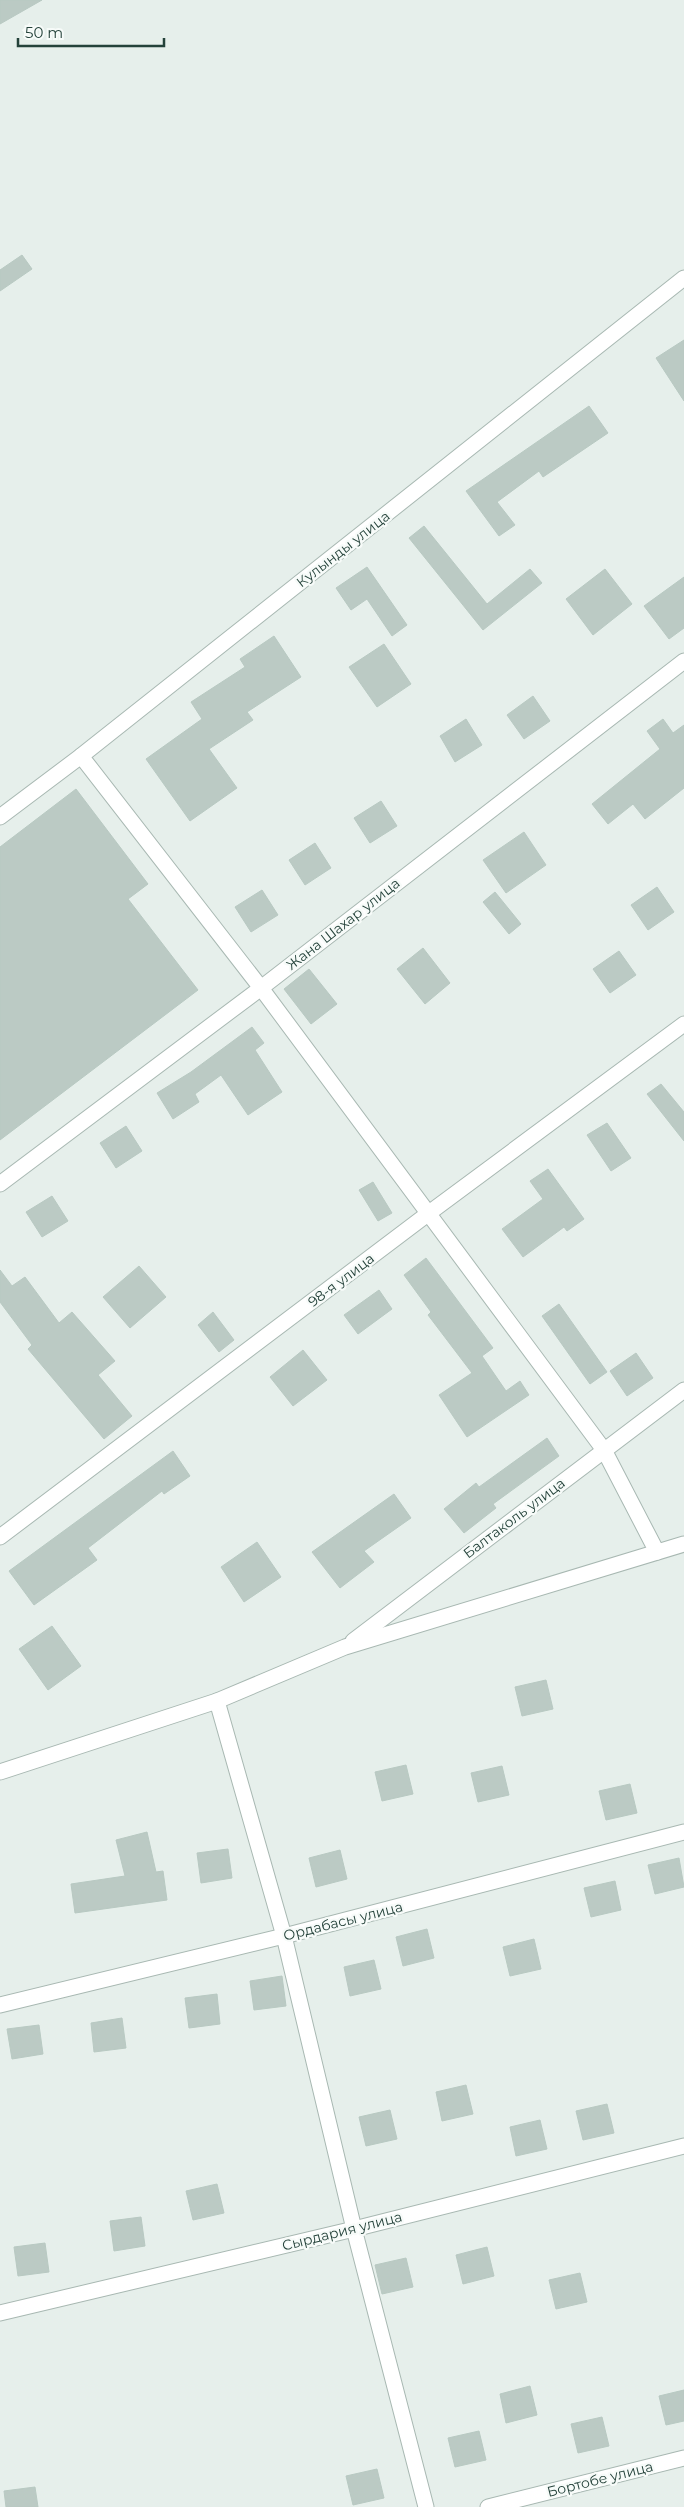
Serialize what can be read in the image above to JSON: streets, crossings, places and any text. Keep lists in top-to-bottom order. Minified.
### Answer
{"streets":{"street":["Кулынды улица","Жана Шахар улица","98-я улица","Балтаколь улица","Ордабасы улица","Сырдария улица","Бортобе улица"]},"scale_bar":"50 m"}
